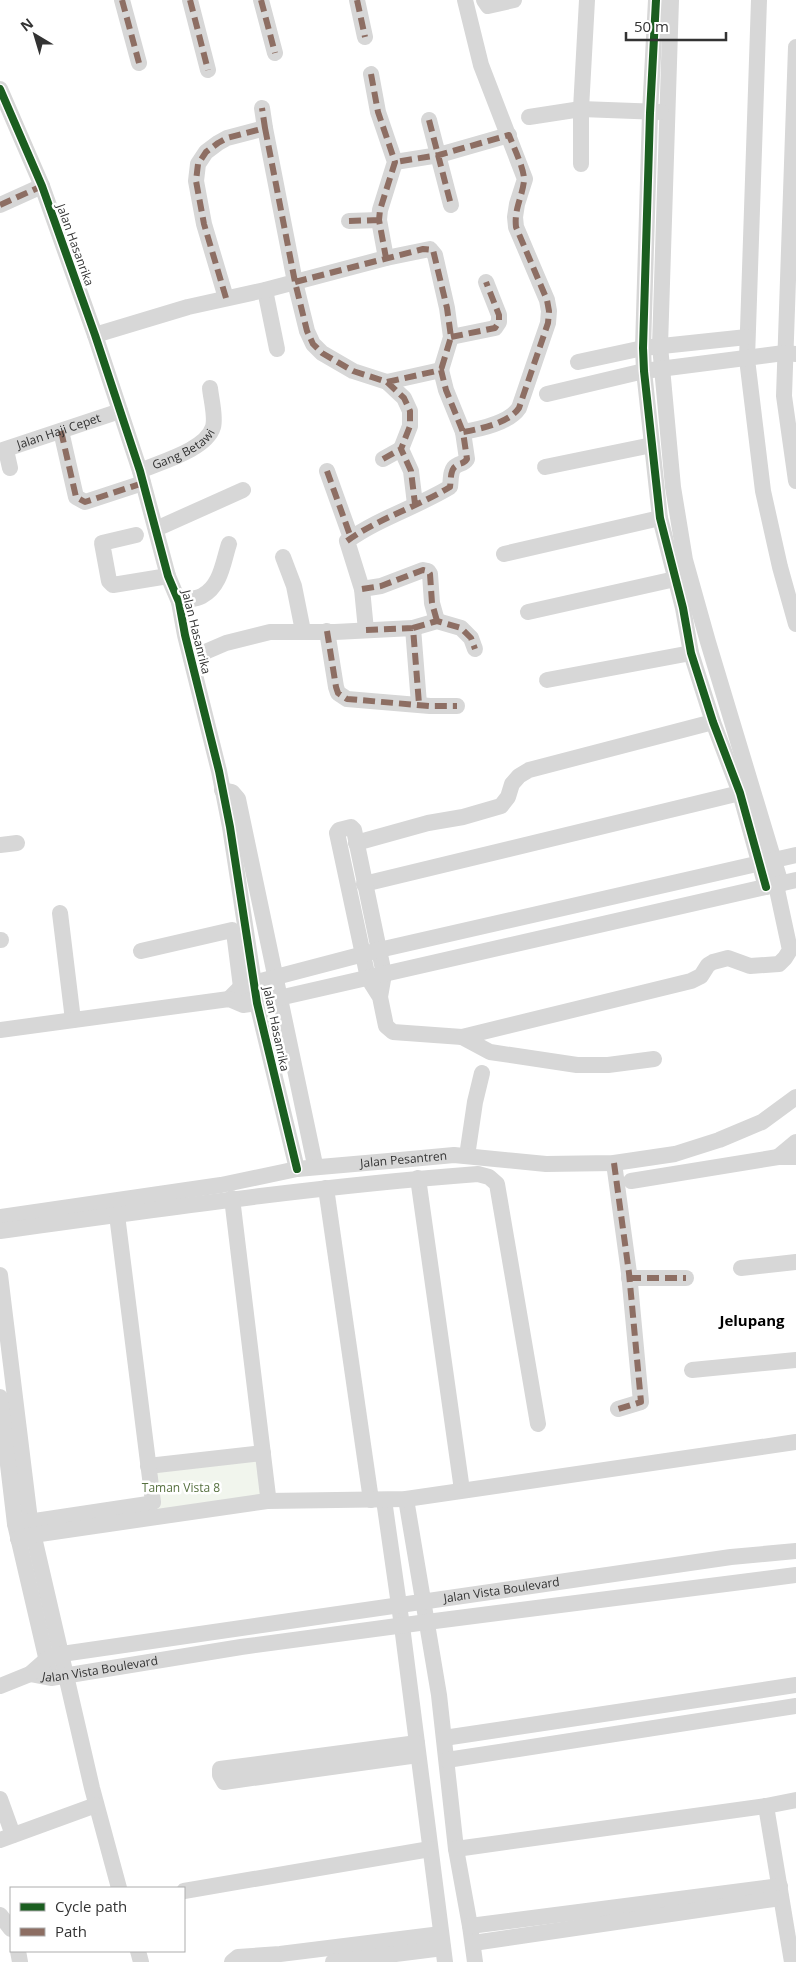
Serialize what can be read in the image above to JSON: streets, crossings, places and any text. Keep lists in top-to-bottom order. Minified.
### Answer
{"streets":{"street":["Jalan Hasanrika","Jalan Haji Cepet","Gang Betawi","Jalan Pesantren","Jalan Vista Boulevard"]},"crossings":[["Jalan Hasanrika","Jalan Haji Cepet"],["Jalan Hasanrika","Gang Betawi"],["Jalan Hasanrika","Jalan Pesantren"],["Jalan Haji Cepet","Gang Betawi"]],"districts":["Jelupang"],"parks":["Taman Vista 8"],"legend":["Cycle path","Path"],"scale_bar":"50 m","north":"top left"}
